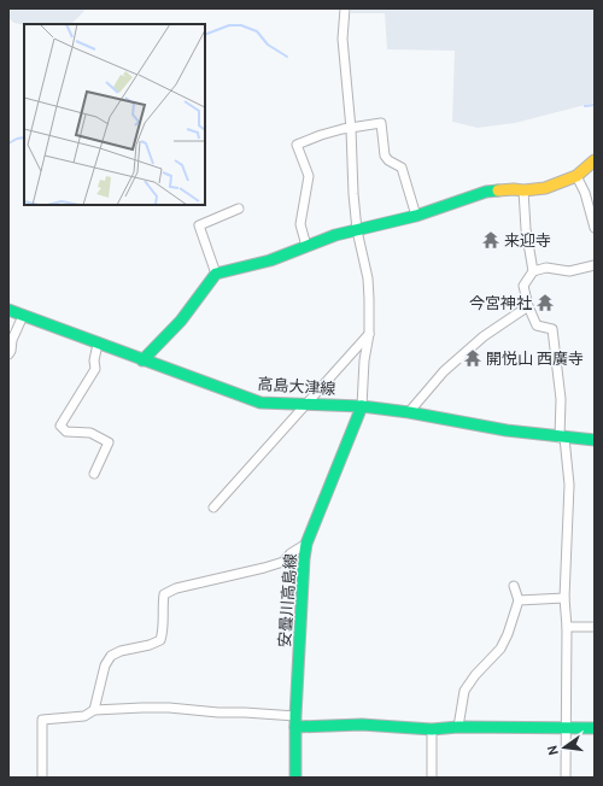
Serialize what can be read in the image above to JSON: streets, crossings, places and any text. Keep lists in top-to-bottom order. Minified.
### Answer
{"streets":{"main road":["高島大津線","安曇川高島線"]},"crossings":[["高島大津線","安曇川高島線"]],"places":{"temple":["来迎寺","今宮神社","開悦山 西廣寺"]},"north":"left"}
